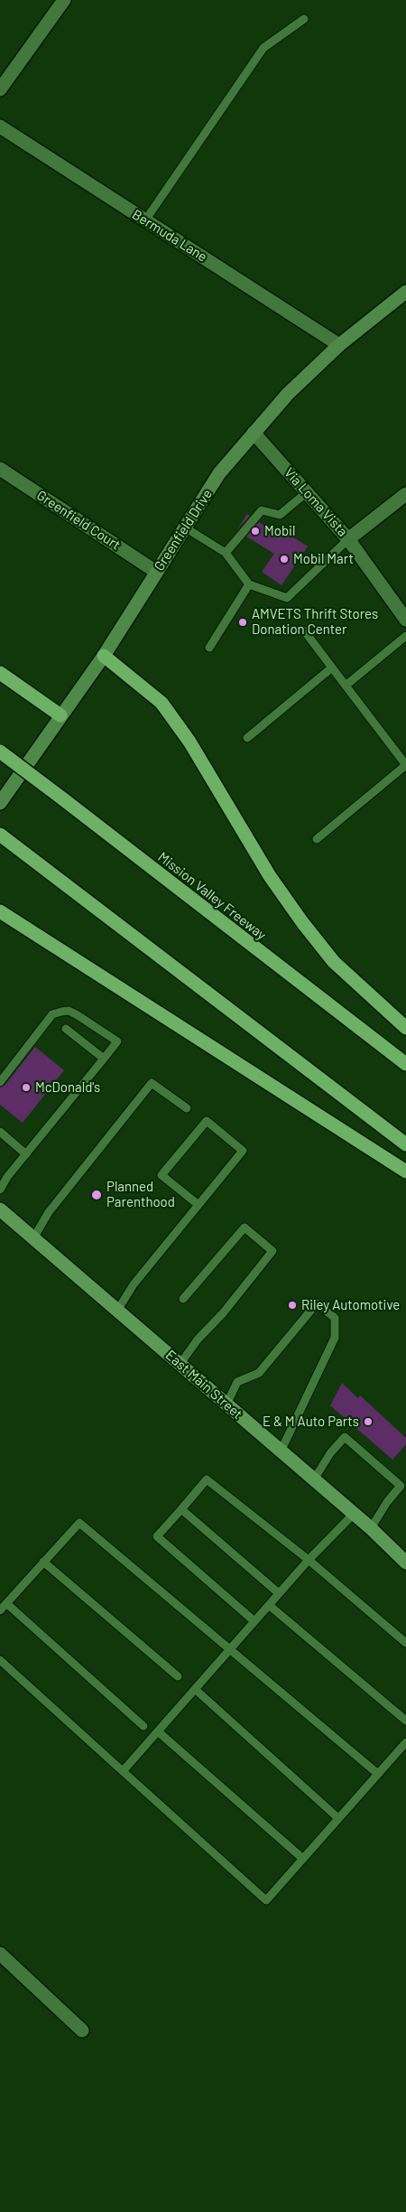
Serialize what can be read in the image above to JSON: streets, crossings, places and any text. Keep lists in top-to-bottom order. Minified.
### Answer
{"streets":{"highway":["Mission Valley Freeway"],"main road":["Greenfield Drive","East Main Street"],"street":["Bermuda Lane","Via Loma Vista","Greenfield Court"]},"crossings":[["Bermuda Lane","Greenfield Drive"],["Via Loma Vista","Greenfield Drive"],["Greenfield Court","Greenfield Drive"]],"places":["Mobil","Mobil Mart","AMVETS Thrift Stores Donation Center","McDonald's","Planned Parenthood","Riley Automotive","E & M Auto Parts"]}
